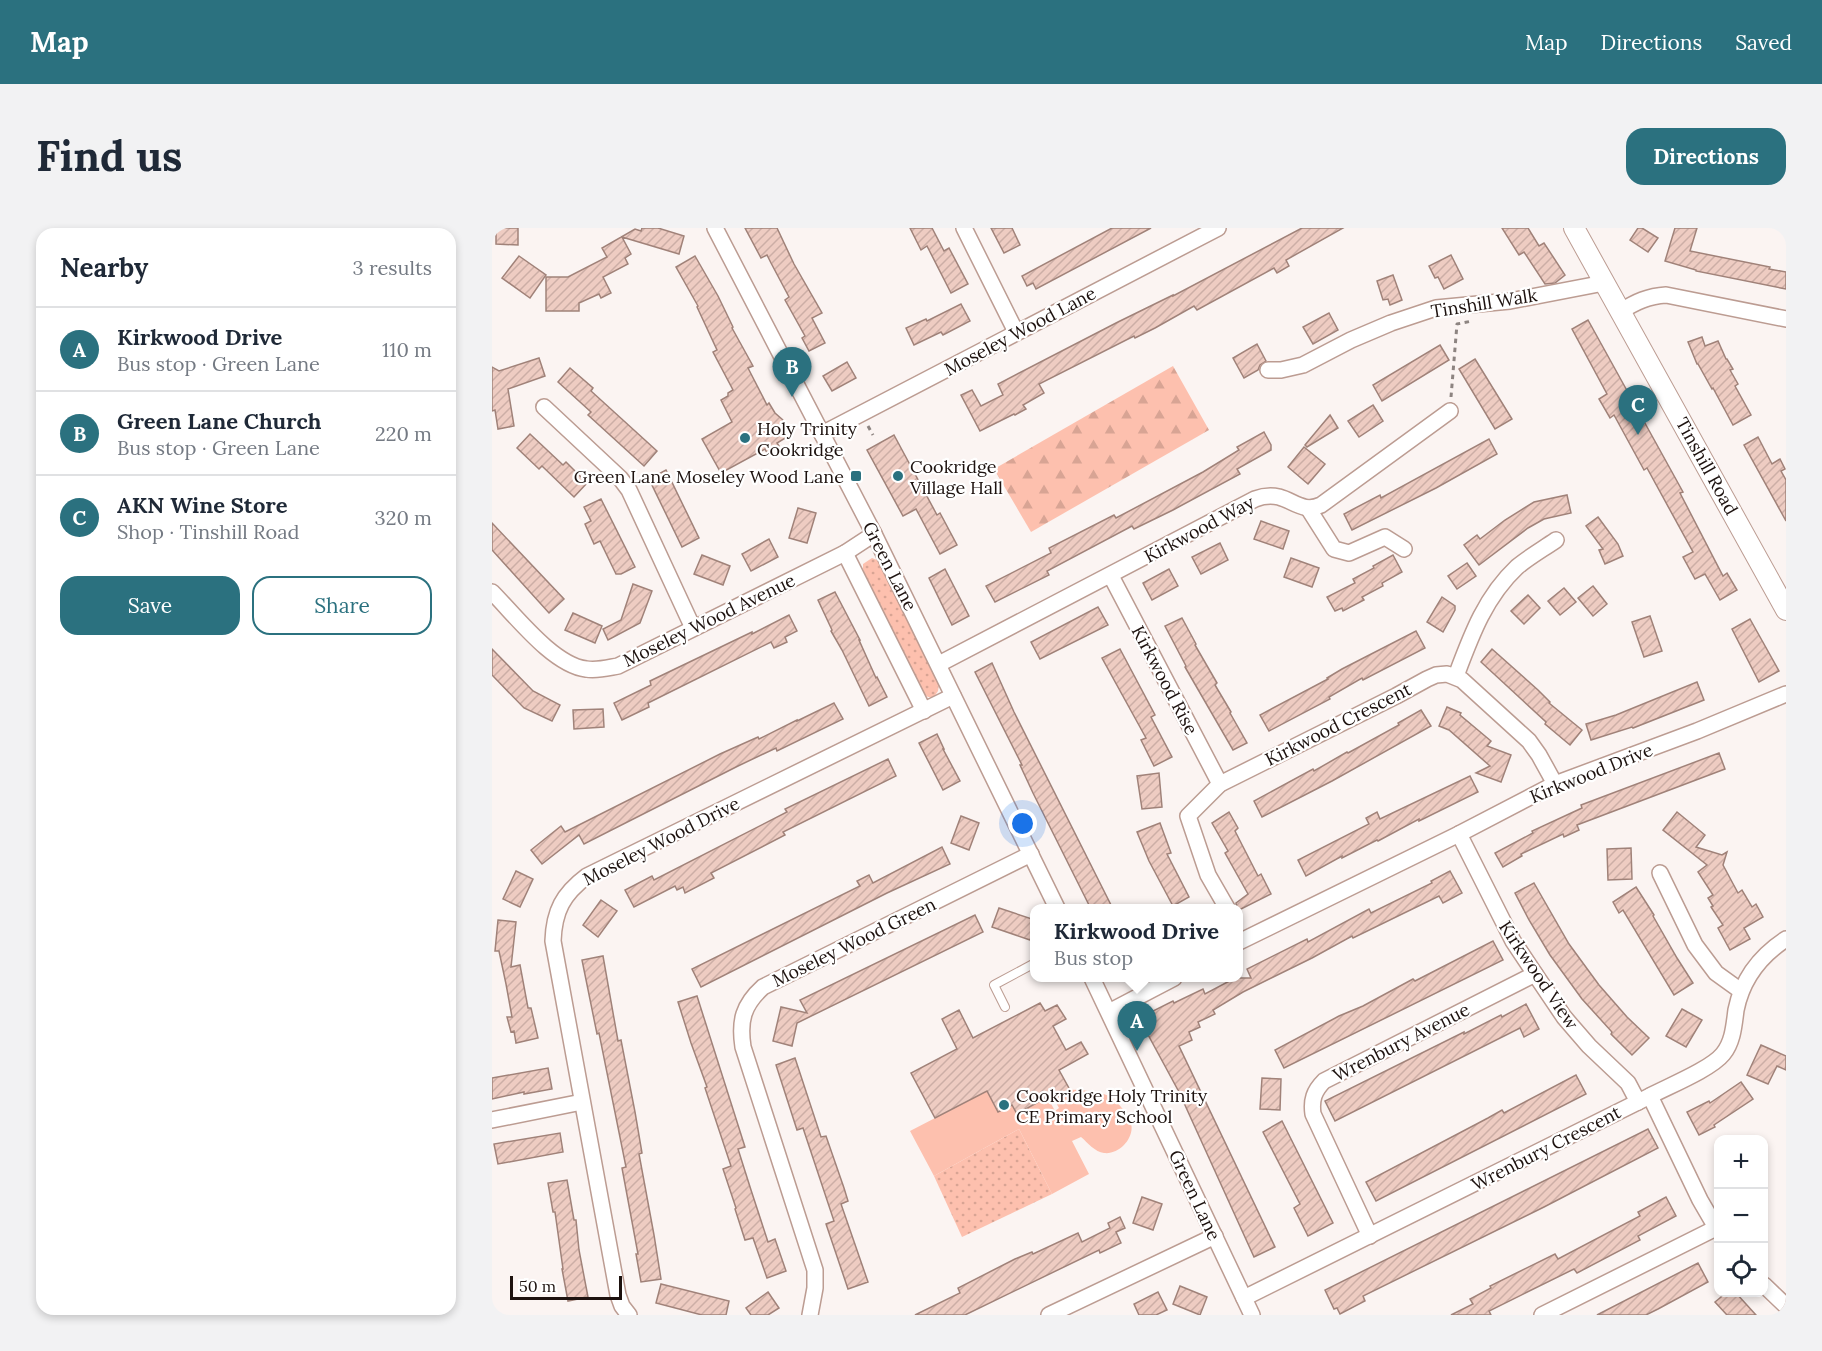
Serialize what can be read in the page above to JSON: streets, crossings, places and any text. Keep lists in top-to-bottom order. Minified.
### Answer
{"streets":{"street":["Tinshill Walk","Moseley Wood Lane","Tinshill Road","Kirkwood Way","Green Lane","Moseley Wood Avenue","Kirkwood Rise","Kirkwood Crescent","Kirkwood Drive","Moseley Wood Drive","Moseley Wood Green","Kirkwood View","Wrenbury Avenue","Wrenbury Crescent"]},"crossings":[["Tinshill Walk","Tinshill Road"],["Moseley Wood Lane","Green Lane"],["Kirkwood Way","Green Lane"],["Kirkwood Way","Kirkwood Rise"],["Green Lane","Moseley Wood Avenue"],["Green Lane","Moseley Wood Drive"],["Green Lane","Moseley Wood Green"],["Green Lane","Wrenbury Crescent"],["Kirkwood Rise","Kirkwood Crescent"],["Kirkwood Drive","Kirkwood View"],["Kirkwood View","Wrenbury Avenue"],["Kirkwood View","Wrenbury Crescent"],["Wrenbury Avenue","Wrenbury Crescent"]],"places":{"other":["Holy Trinity Cookridge","Cookridge Village Hall","Cookridge Holy Trinity CE Primary School"],"transit":["Green Lane Moseley Wood Lane"]},"scale_bar":"50 m","page":{"header":"Map","nav":["Map","Directions","Saved"],"buttons":["Directions",["Save","Share"]],"title":"Find us","heading":["Nearby","3 results"],"list":[{"mark":"A","name":"Kirkwood Drive","note":"Bus stop · Green Lane","value":"110 m"},{"mark":"B","name":"Green Lane Church","note":"Bus stop · Green Lane","value":"220 m"},{"mark":"C","name":"AKN Wine Store","note":"Shop · Tinshill Road","value":"320 m"}],"pins":["B","C","A"],"popup":["Kirkwood Drive","Bus stop"],"map_buttons":["+","−"],"scale":"50 m"}}
